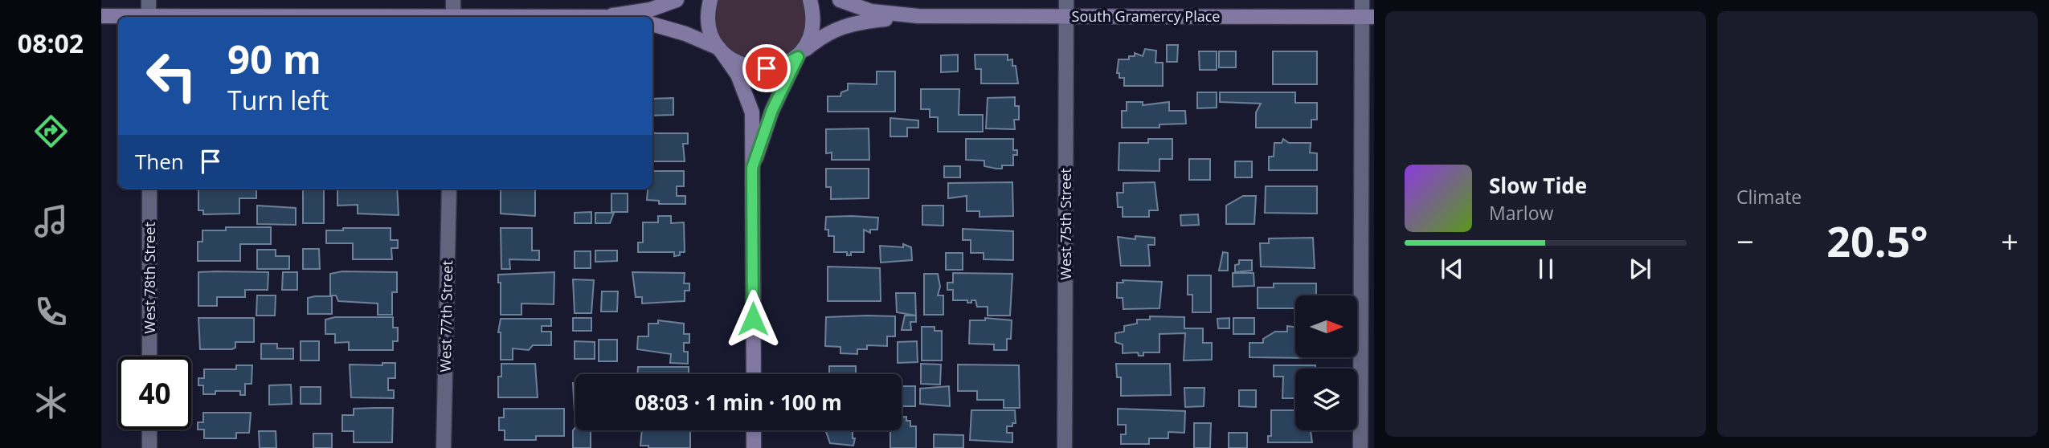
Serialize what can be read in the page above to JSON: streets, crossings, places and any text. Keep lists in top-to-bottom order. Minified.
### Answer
{"streets":{"street":["South Gramercy Place","West 75th Street","West 78th Street","West 77th Street"]},"crossings":[["South Gramercy Place","West 75th Street"]],"north":"right","page":{"tabs":"08:02","tile":"Climate","turn":["90 m","Turn left"],"then":"Then","song":["Slow Tide","Marlow"],"heat":["−","20.5°","+"],"limit":"40","trip":"08:03 · 1 min · 100 m"}}
